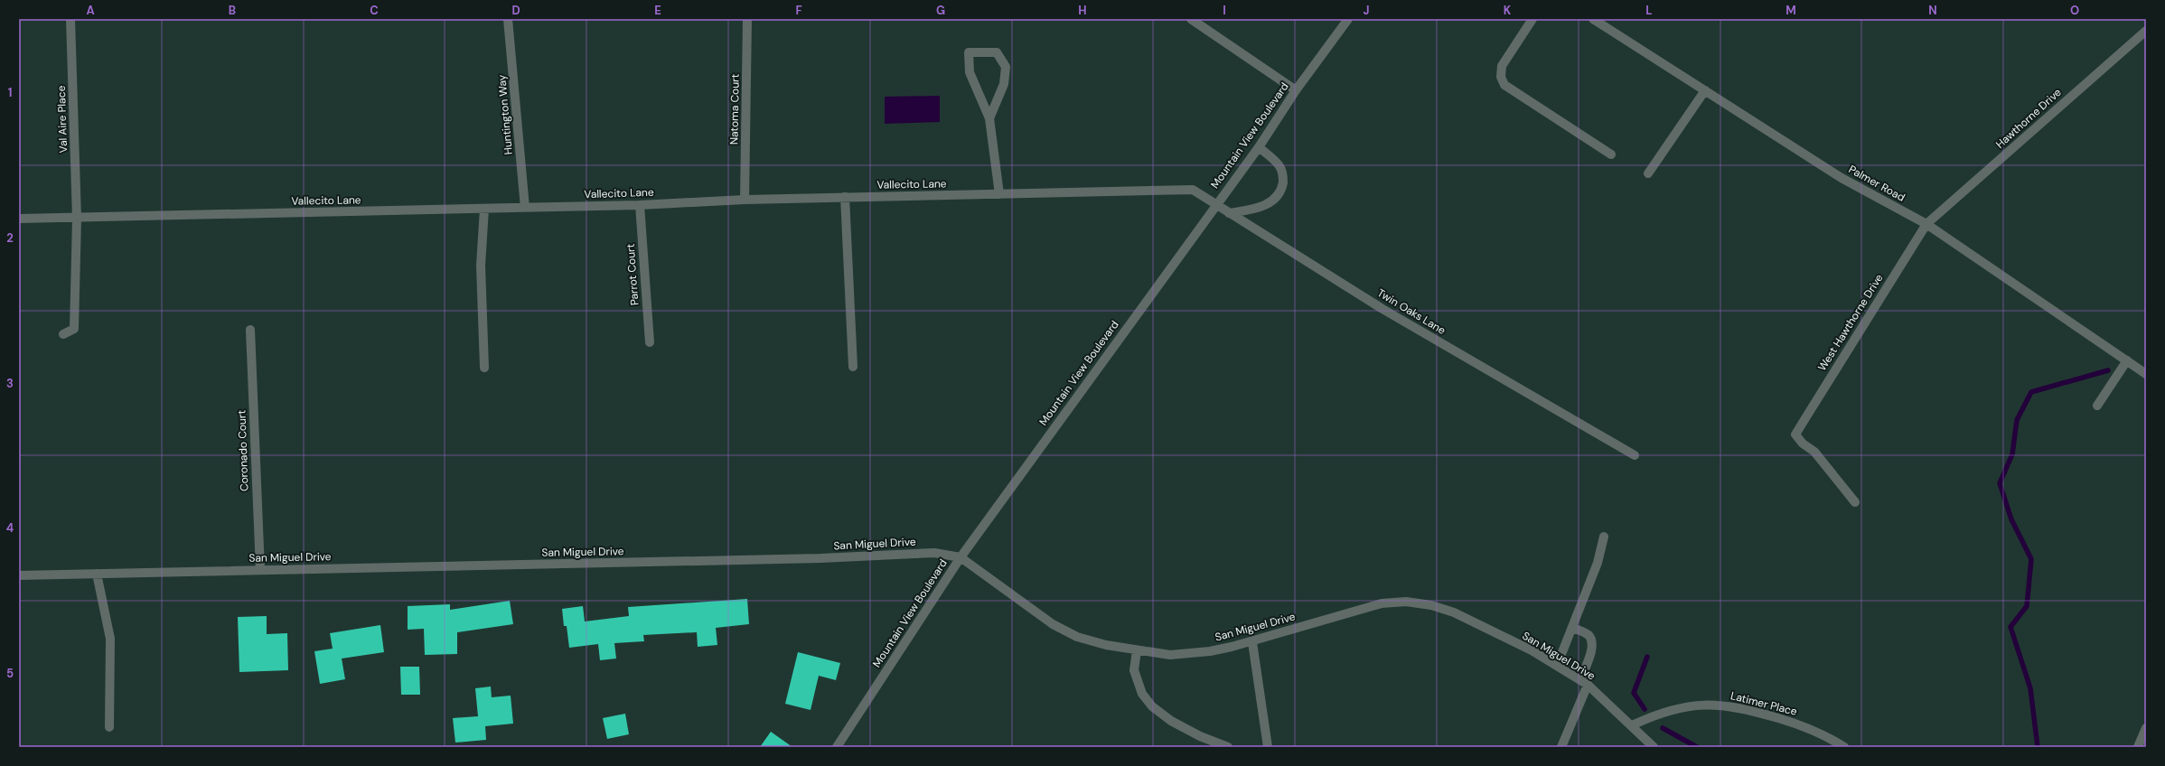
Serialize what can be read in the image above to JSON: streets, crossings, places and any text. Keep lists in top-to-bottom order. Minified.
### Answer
{"streets":{"street":["Natoma Court","Huntington Way","Hawthorne Drive","Val Aire Place","Mountain View Boulevard","Palmer Road","Vallecito Lane","Parrot Court","Twin Oaks Lane","West Hawthorne Drive","Coronado Court","San Miguel Drive","Latimer Place"]},"crossings":[["Natoma Court","Vallecito Lane"],["Huntington Way","Vallecito Lane"],["Hawthorne Drive","Palmer Road"],["Hawthorne Drive","West Hawthorne Drive"],["Val Aire Place","Vallecito Lane"],["Mountain View Boulevard","Vallecito Lane"],["Mountain View Boulevard","Twin Oaks Lane"],["Mountain View Boulevard","San Miguel Drive"],["Palmer Road","West Hawthorne Drive"],["Vallecito Lane","Parrot Court"],["Vallecito Lane","Twin Oaks Lane"],["Coronado Court","San Miguel Drive"],["San Miguel Drive","Latimer Place"]],"grid":{"columns":["A","B","C","D","E","F","G","H","I","J","K","L","M","N","O"],"rows":["1","2","3","4","5"]}}
